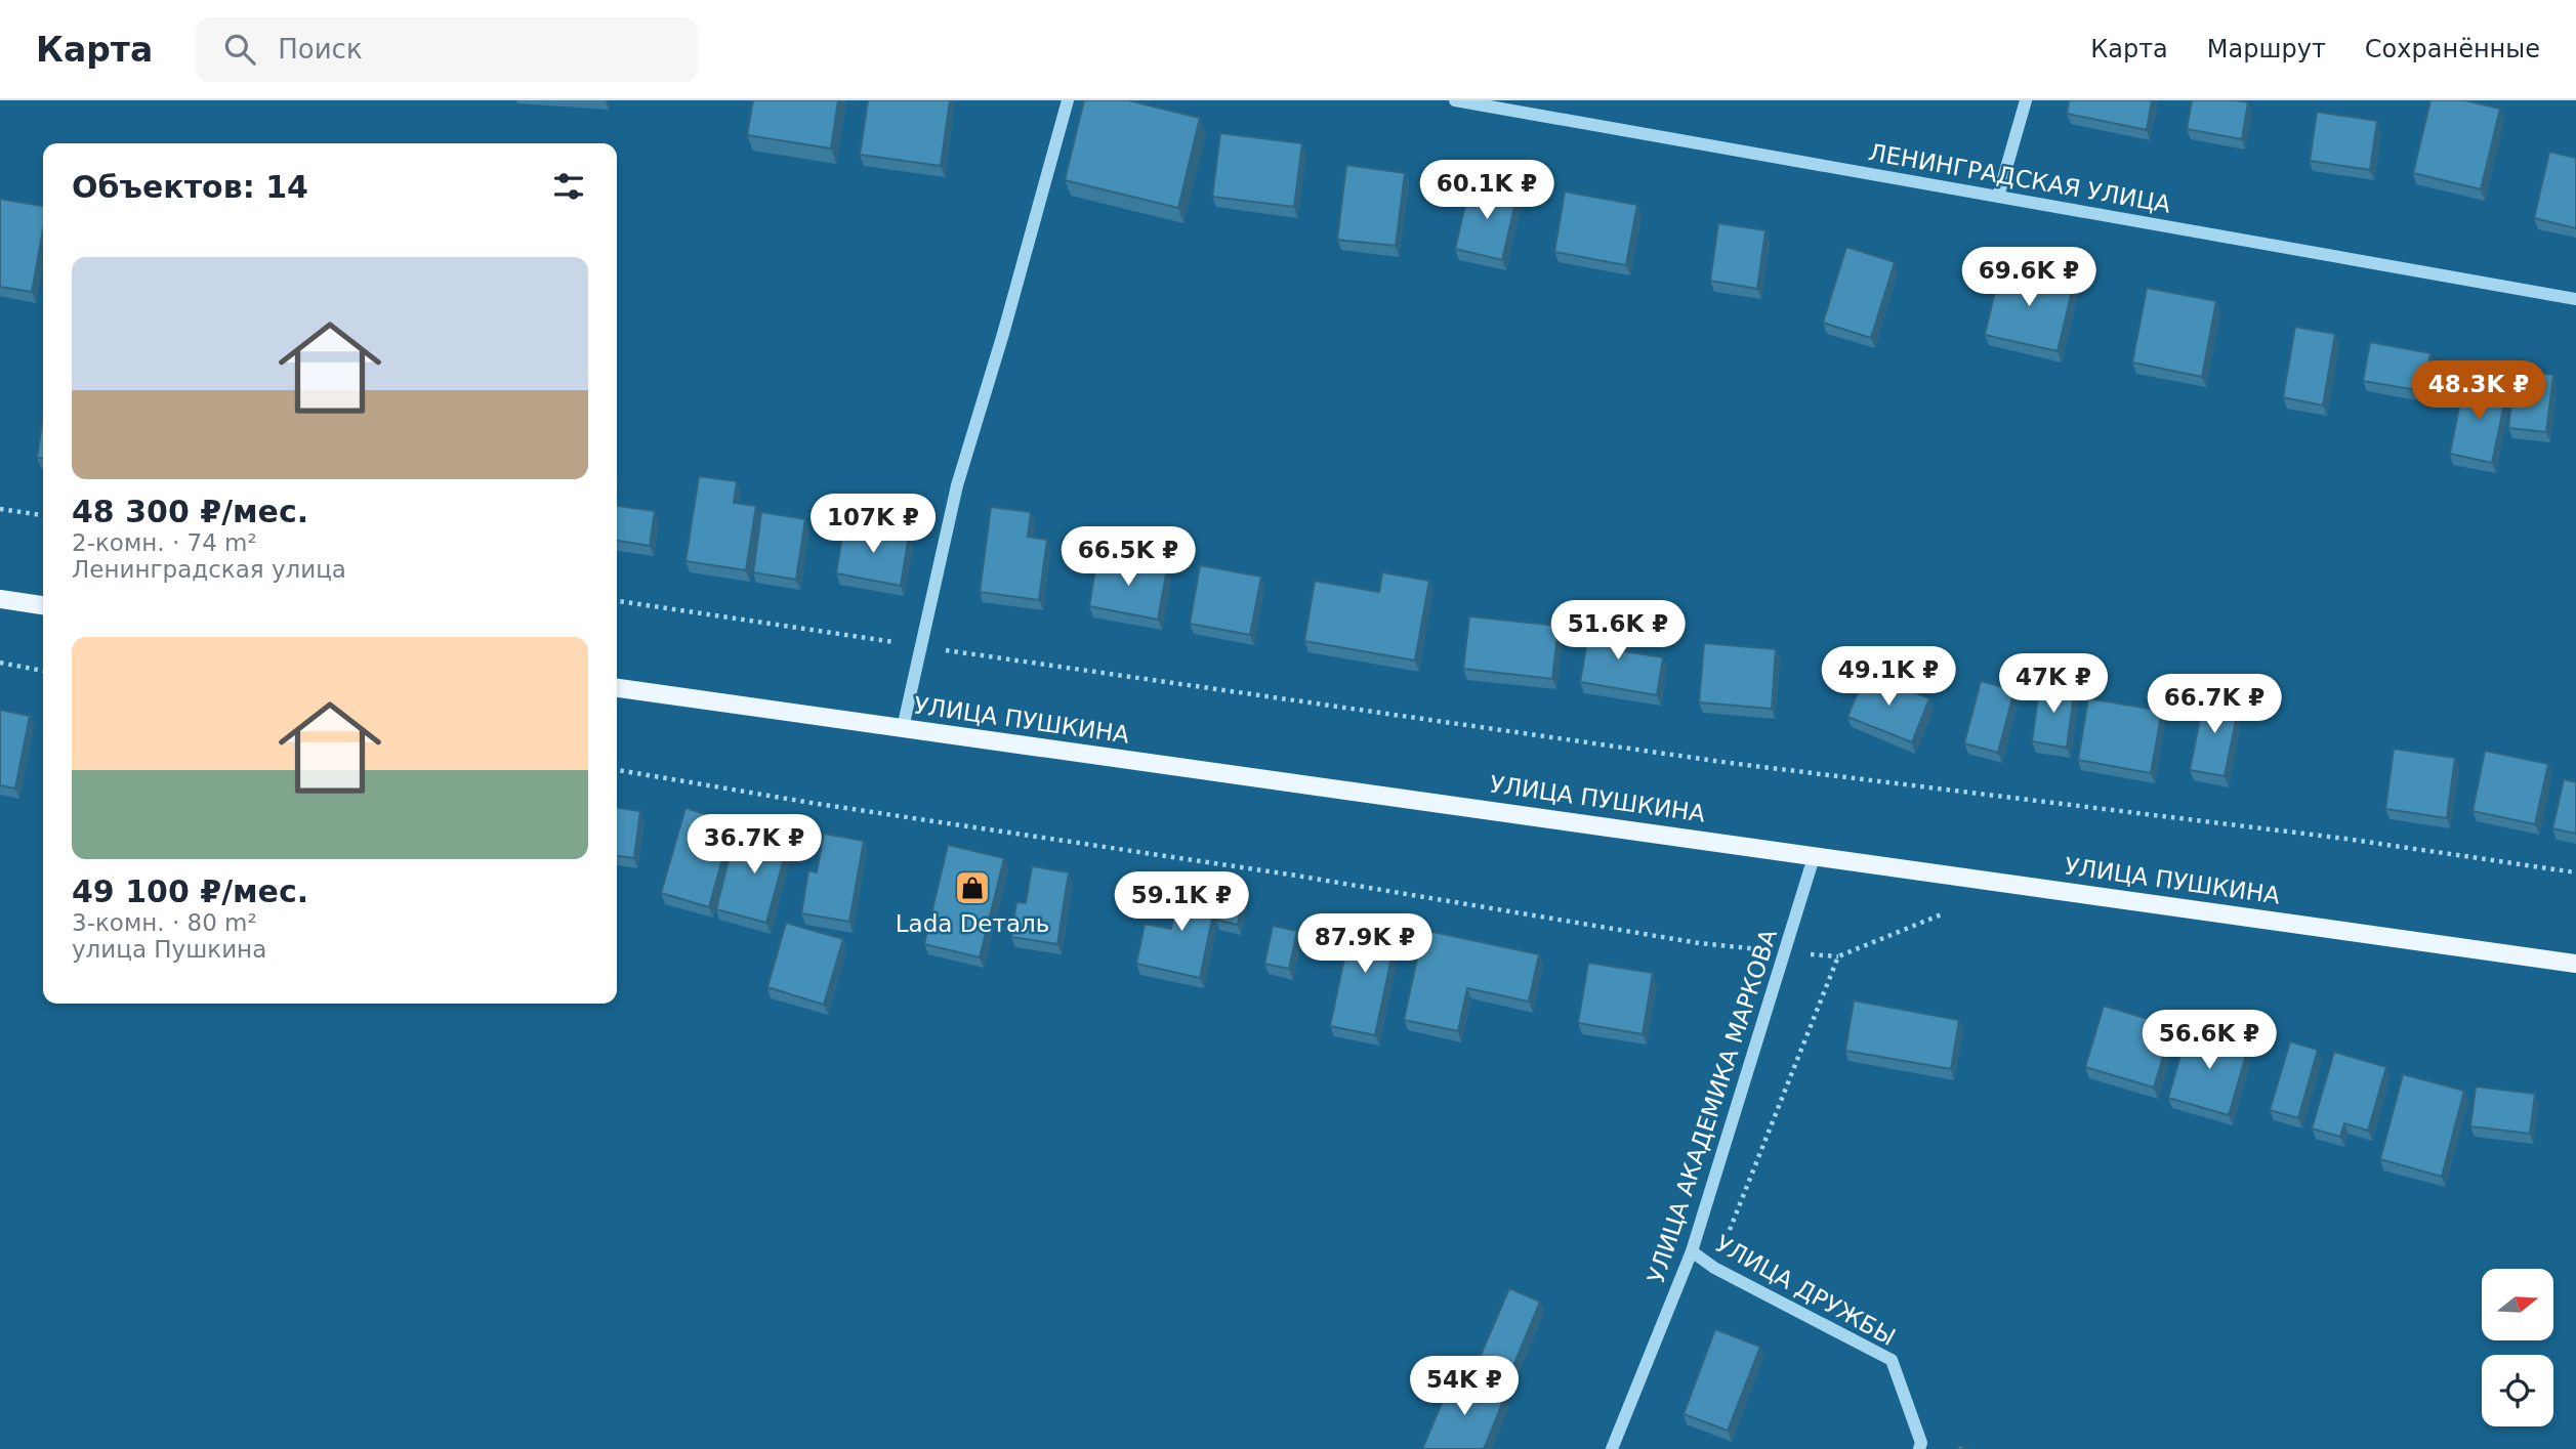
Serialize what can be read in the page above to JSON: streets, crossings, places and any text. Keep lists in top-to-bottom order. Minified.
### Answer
{"streets":{"main road":["УЛИЦА ПУШКИНА"],"street":["ЛЕНИНГРАДСКАЯ УЛИЦА","УЛИЦА АКАДЕМИКА МАРКОВА","УЛИЦА ДРУЖБЫ"]},"crossings":[["УЛИЦА ПУШКИНА","УЛИЦА АКАДЕМИКА МАРКОВА"],["УЛИЦА АКАДЕМИКА МАРКОВА","УЛИЦА ДРУЖБЫ"]],"places":{"shop":["Lada Dеталь"]},"north":"right","page":{"header":"Карта","search":"Поиск","nav":["Карта","Маршрут","Сохранённые"],"heading":"Объектов: 14","price":["60.1K ₽","69.6K ₽","48.3K ₽","107K ₽","66.5K ₽","51.6K ₽","49.1K ₽","47K ₽","66.7K ₽","36.7K ₽","59.1K ₽","87.9K ₽","56.6K ₽","54K ₽"],"list":[{"name":"48 300 ₽/мес.","note":"2-комн. · 74 m² · Ленинградская улица"},{"name":"49 100 ₽/мес.","note":"3-комн. · 80 m² · улица Пушкина"}]}}
